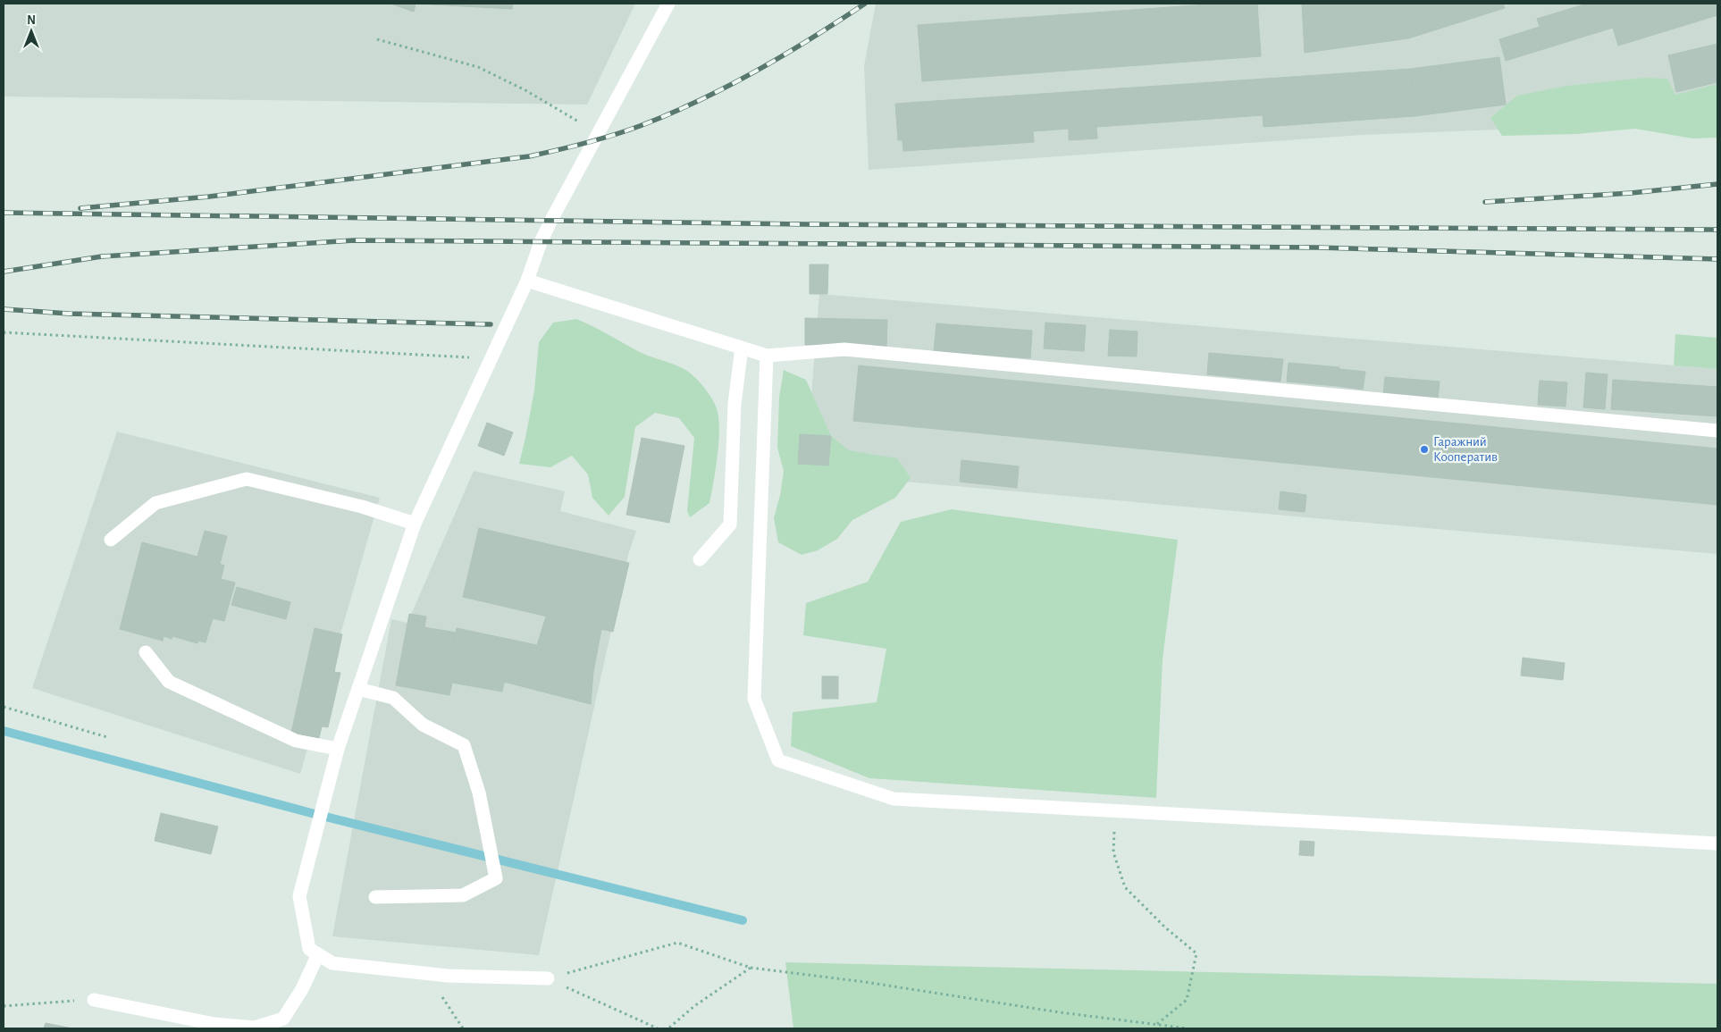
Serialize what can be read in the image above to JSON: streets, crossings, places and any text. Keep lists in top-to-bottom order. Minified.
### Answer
{"places":["Гаражний Кооператив"],"north":"top"}
